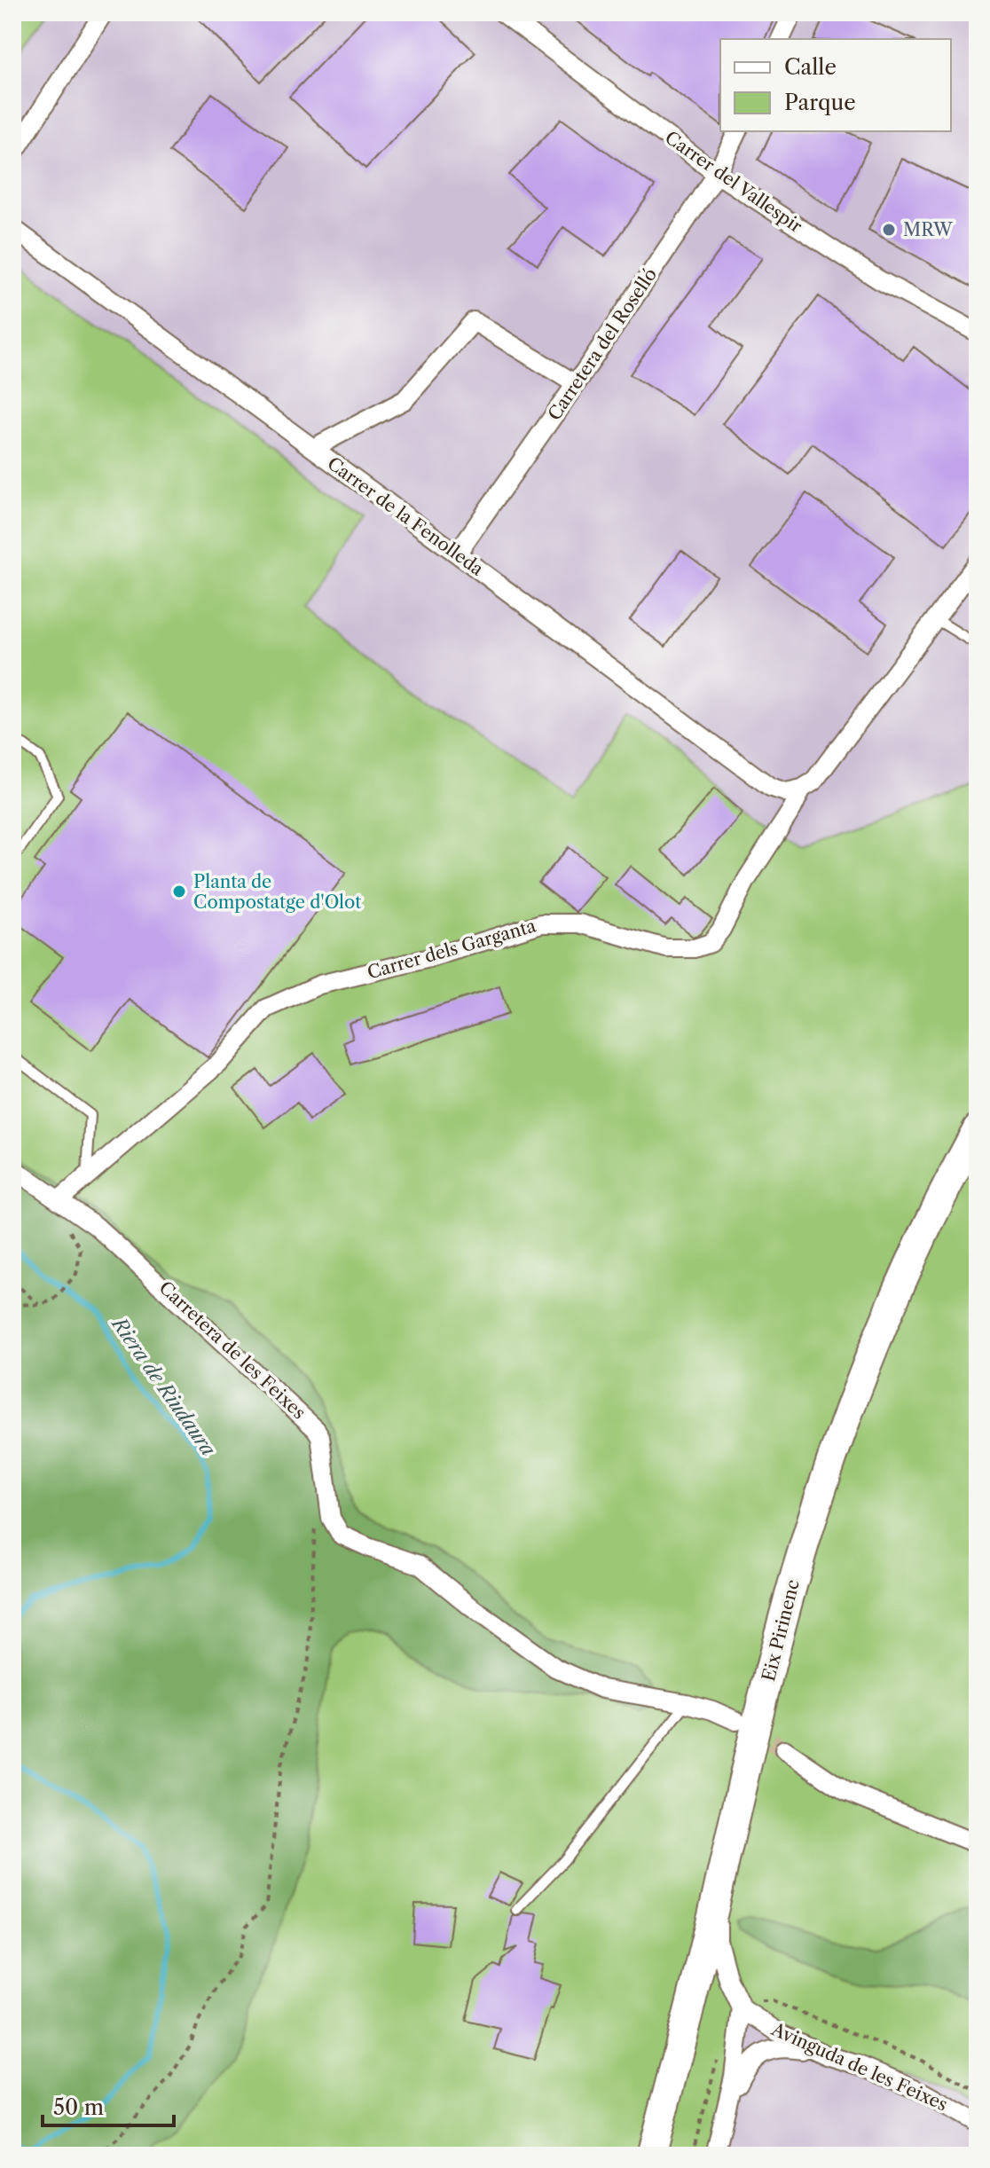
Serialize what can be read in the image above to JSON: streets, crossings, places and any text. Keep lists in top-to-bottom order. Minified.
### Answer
{"streets":{"main road":["Eix Pirinenc"],"street":["Carrer del Vallespir","Carretera del Roselló","Carrer de la Fenolleda","Carrer dels Garganta","Carretera de les Feixes","Avinguda de les Feixes"]},"crossings":[["Carrer del Vallespir","Carretera del Roselló"],["Carretera del Roselló","Carrer de la Fenolleda"],["Carrer de la Fenolleda","Carrer dels Garganta"],["Carrer dels Garganta","Carretera de les Feixes"]],"water":["Riera de Riudaura"],"places":["MRW","Planta de Compostatge d'Olot"],"legend":["Calle","Parque"],"scale_bar":"50 m"}
